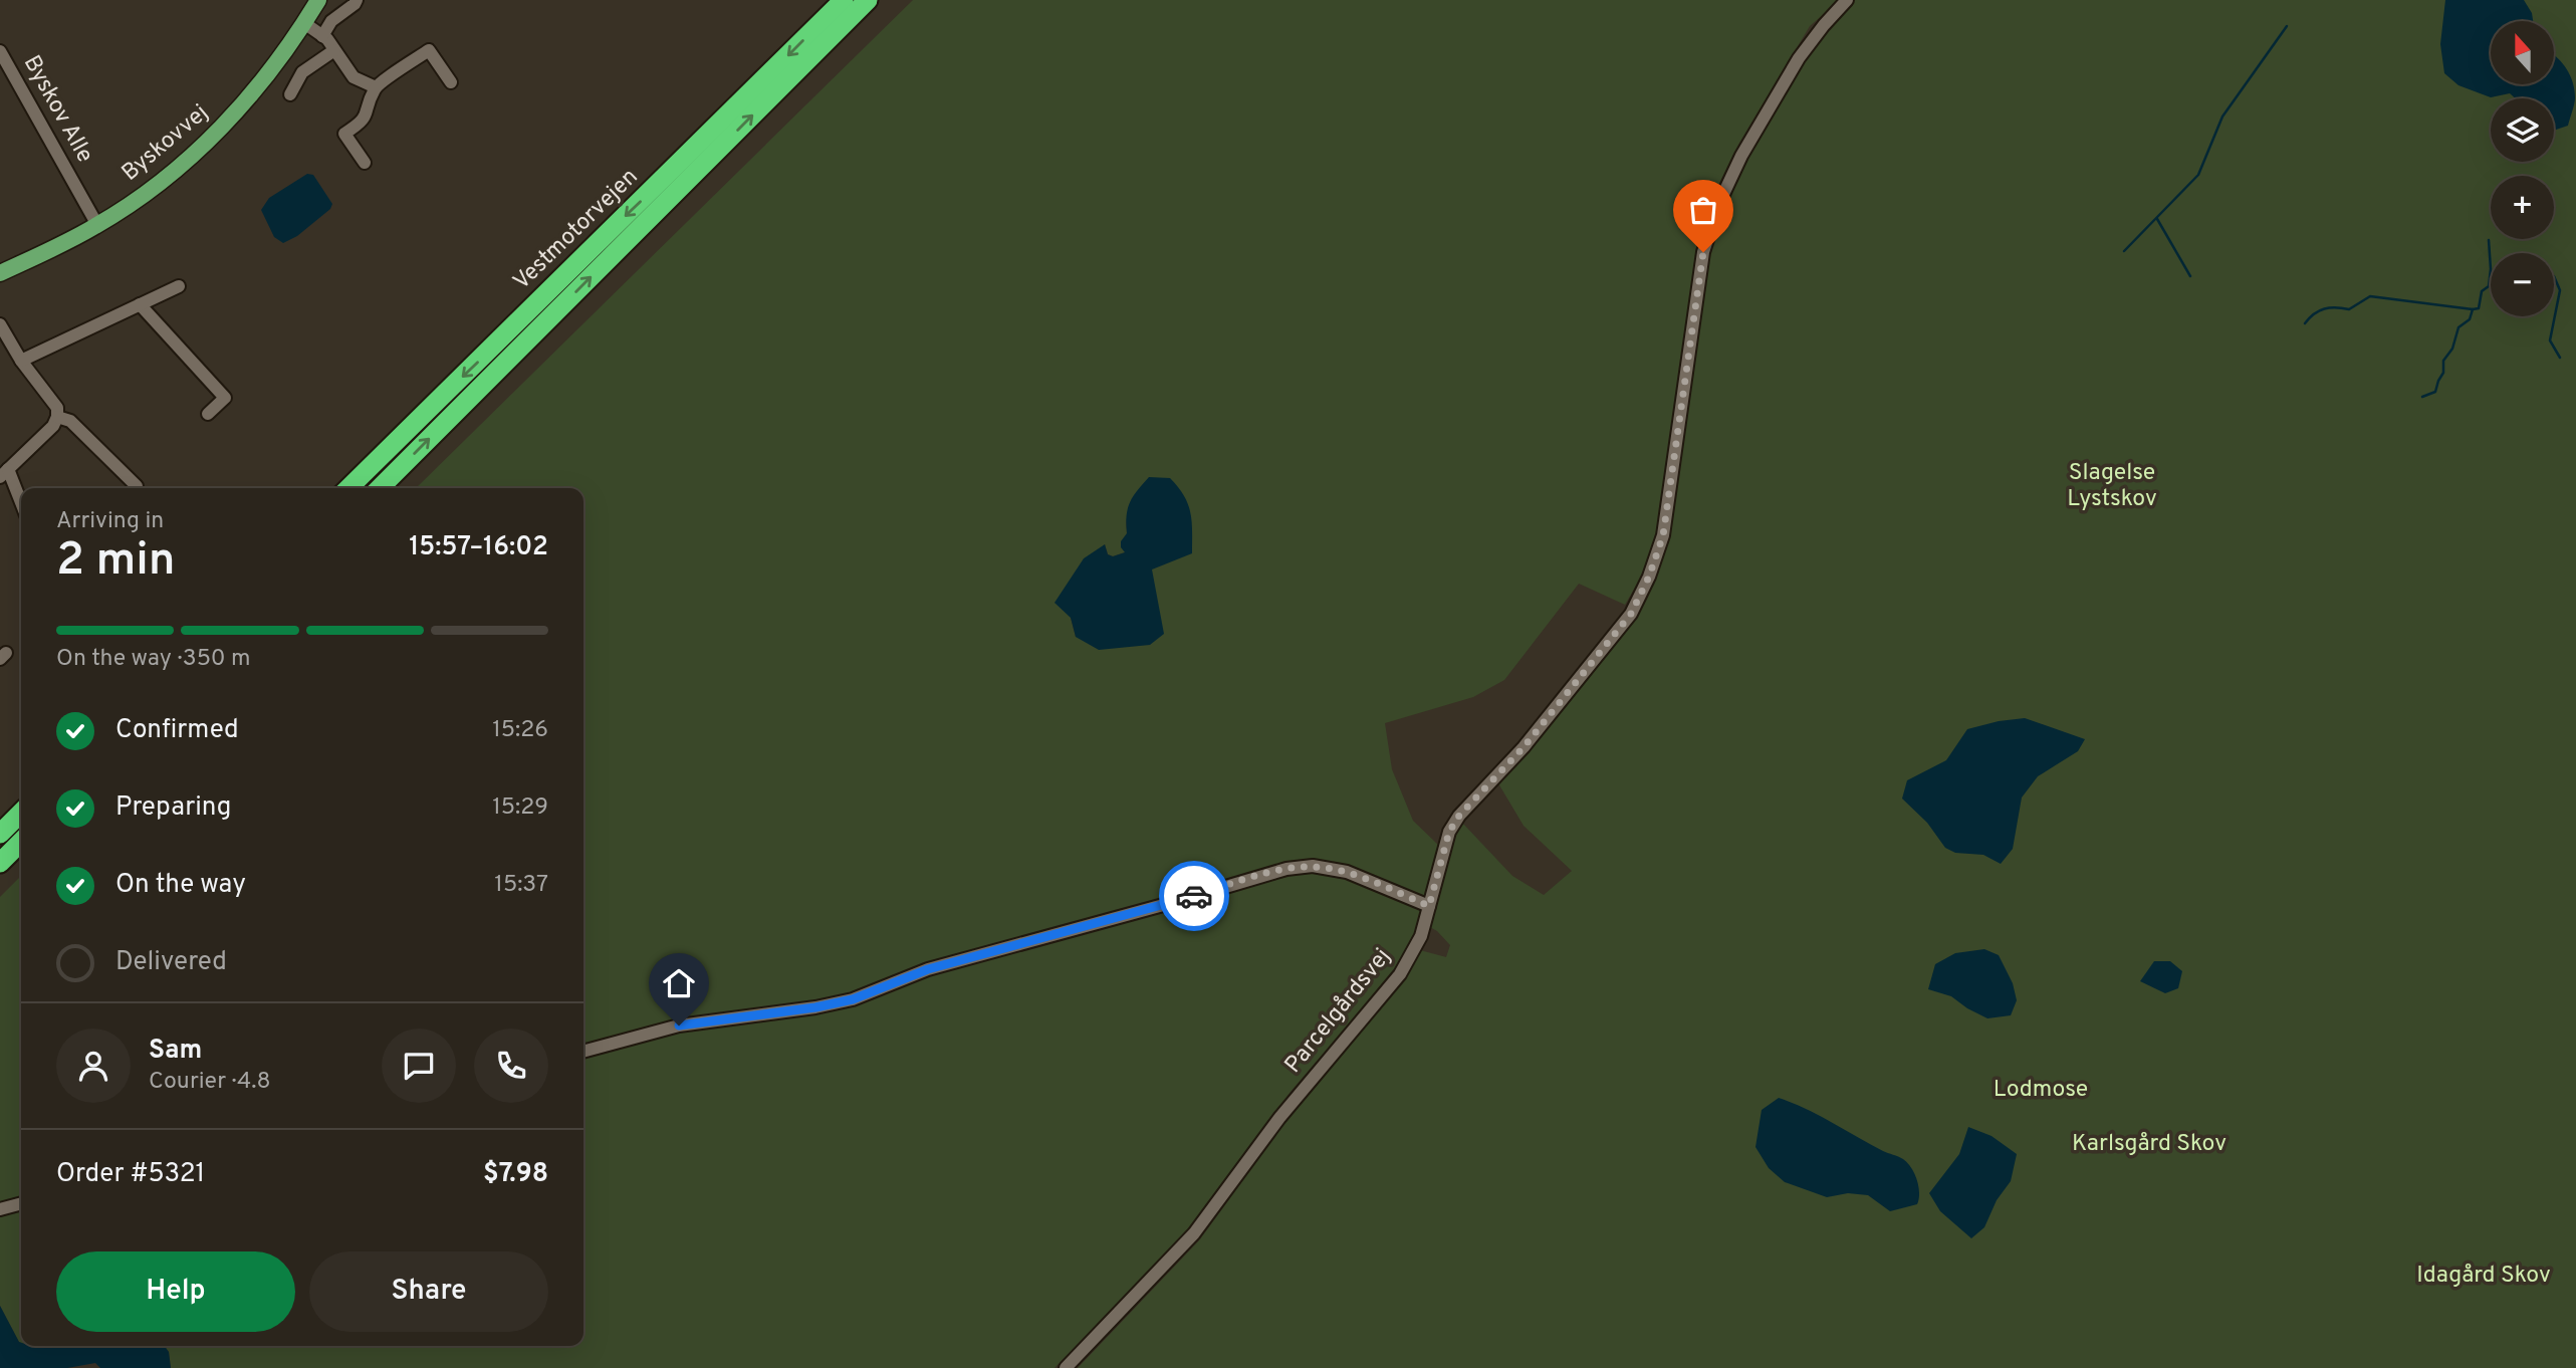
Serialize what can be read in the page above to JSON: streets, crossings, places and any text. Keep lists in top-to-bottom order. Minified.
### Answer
{"streets":{"highway":["Vestmotorvejen"],"main road":["Byskovvej"],"street":["Byskov Alle","Parcelgårdsvej"]},"crossings":[["Byskov Alle","Byskovvej"]],"parks":["Slagelse Lystskov","Lodmose","Karlsgård Skov","Idagård Skov"],"north":"top","page":{"map_buttons":["+","−"],"heading":["2 min","Arriving in","15:57–16:02"],"panel":["Sam","Courier · 4.8","Order #5321","$7.98"],"bar":"On the way · 350 m","list":[["Confirmed","15:26"],["Preparing","15:29"],["On the way","15:37"],"Delivered"],"buttons":["Help","Share"]}}
